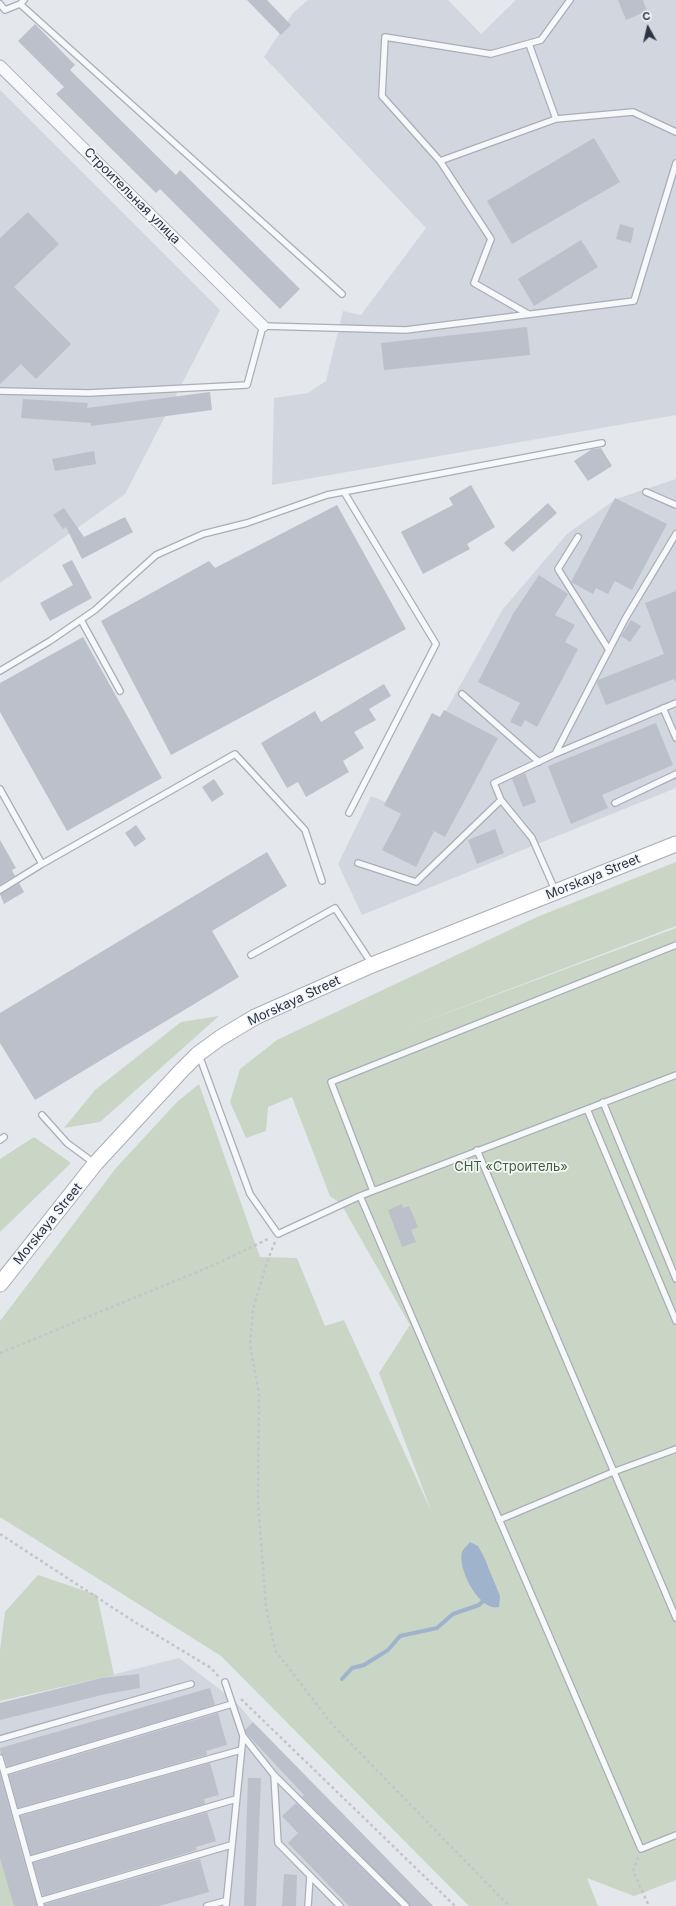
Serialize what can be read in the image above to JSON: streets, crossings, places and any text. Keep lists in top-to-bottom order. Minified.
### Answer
{"streets":{"street":["Строительная улица","Morskaya Street"]},"parks":["СНТ «Строитель»"],"north":"top"}
